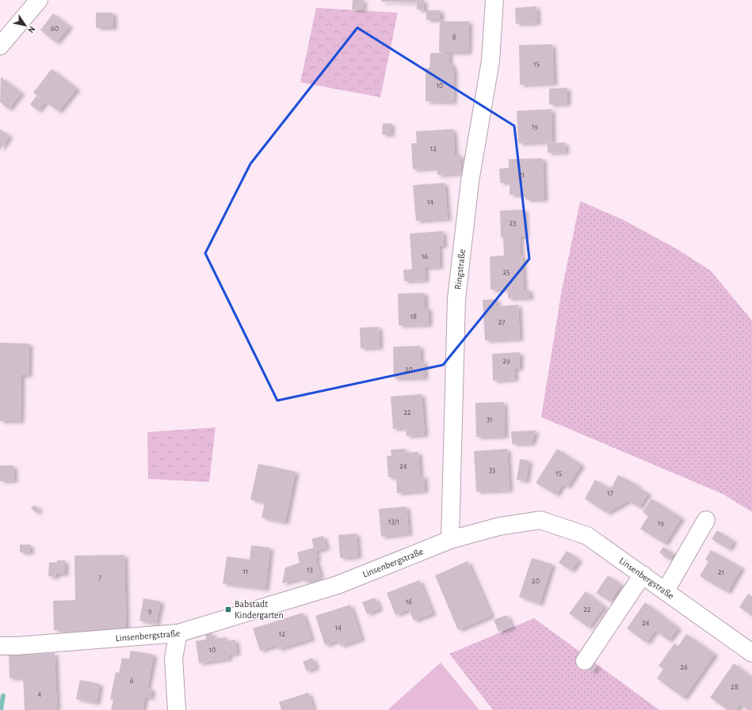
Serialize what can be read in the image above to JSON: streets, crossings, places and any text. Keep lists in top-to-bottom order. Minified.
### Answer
{"streets":{"street":["Ringstraße","Linsenbergstraße"]},"crossings":[["Ringstraße","Linsenbergstraße"]],"places":{"transit":["Babstadt Kindergarten"]},"house_numbers":["60","8","15","10","19","12","21","14","23","16","25","18","27","29","20","22","31","24","33","15","17","13/1","19","13","11","21","7","20","16","22","9","24","14","12","10","26","6","28","4"],"north":"bottom right"}
